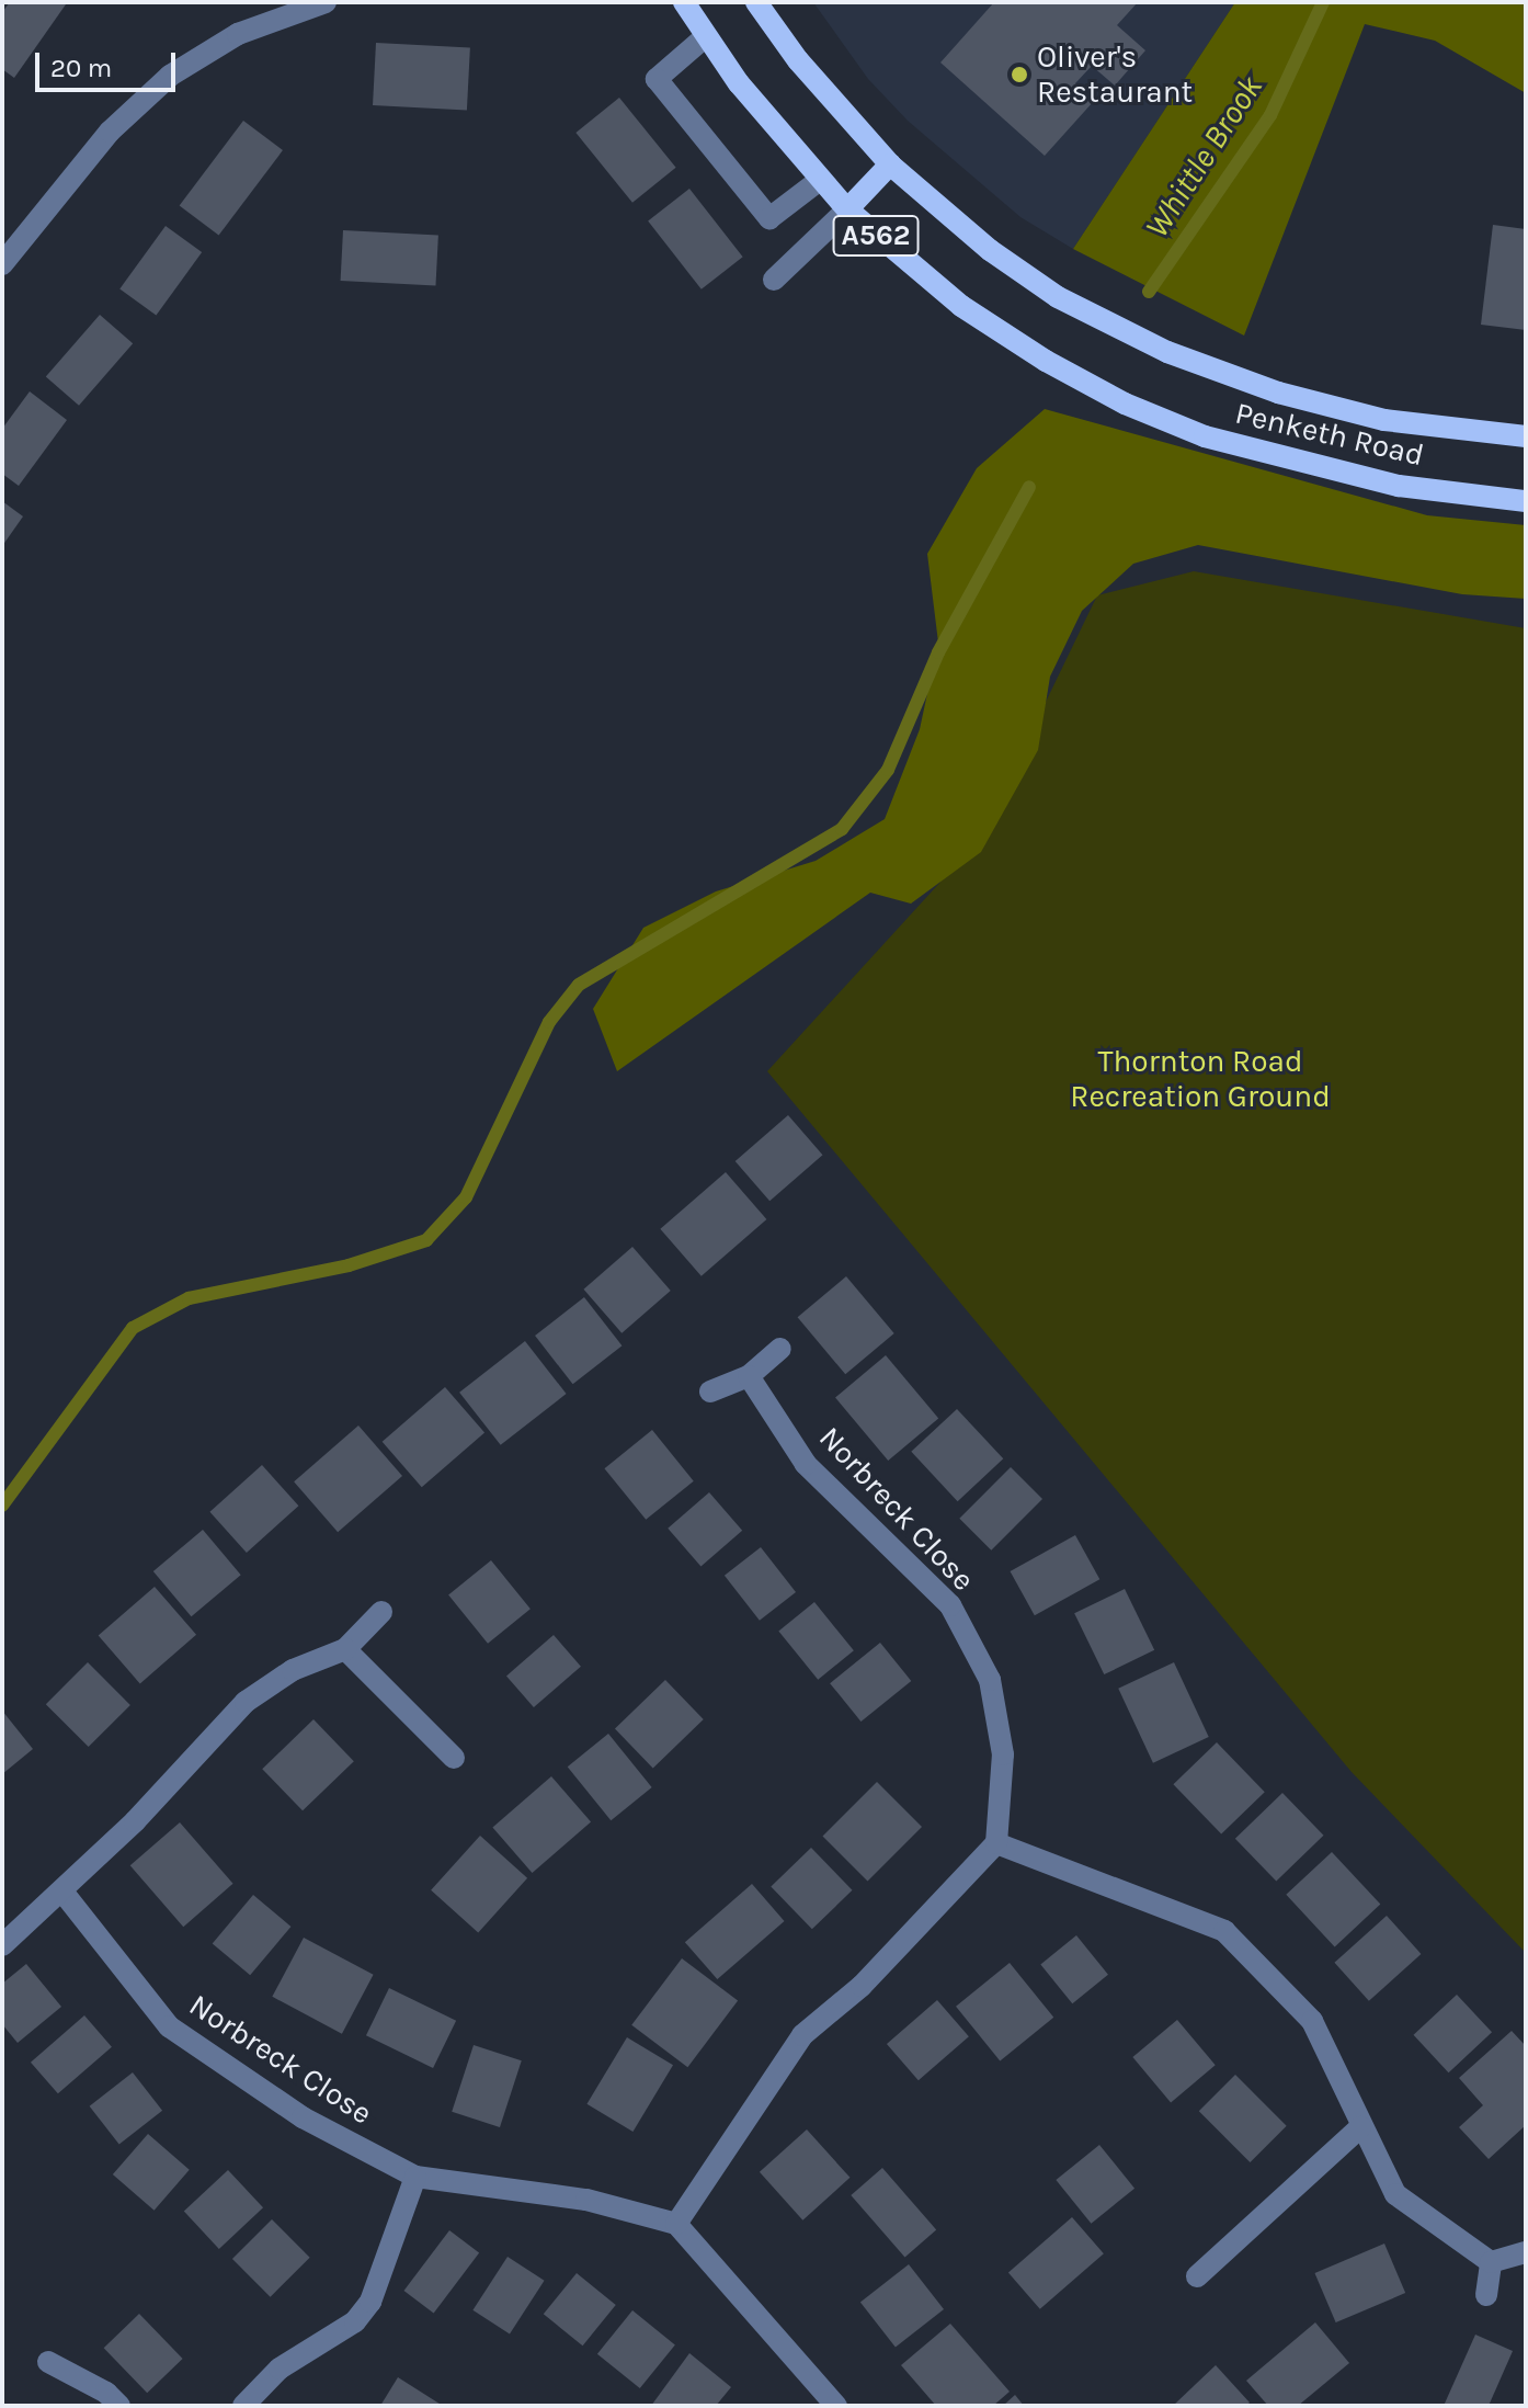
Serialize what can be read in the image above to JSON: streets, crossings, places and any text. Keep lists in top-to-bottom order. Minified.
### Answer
{"streets":{"main road":["A562","Penketh Road"],"street":["Norbreck Close"]},"crossings":[["A562","Penketh Road"]],"water":["Whittle Brook"],"parks":["Thornton Road Recreation Ground"],"places":["Oliver's Restaurant"],"scale_bar":"20 m"}
